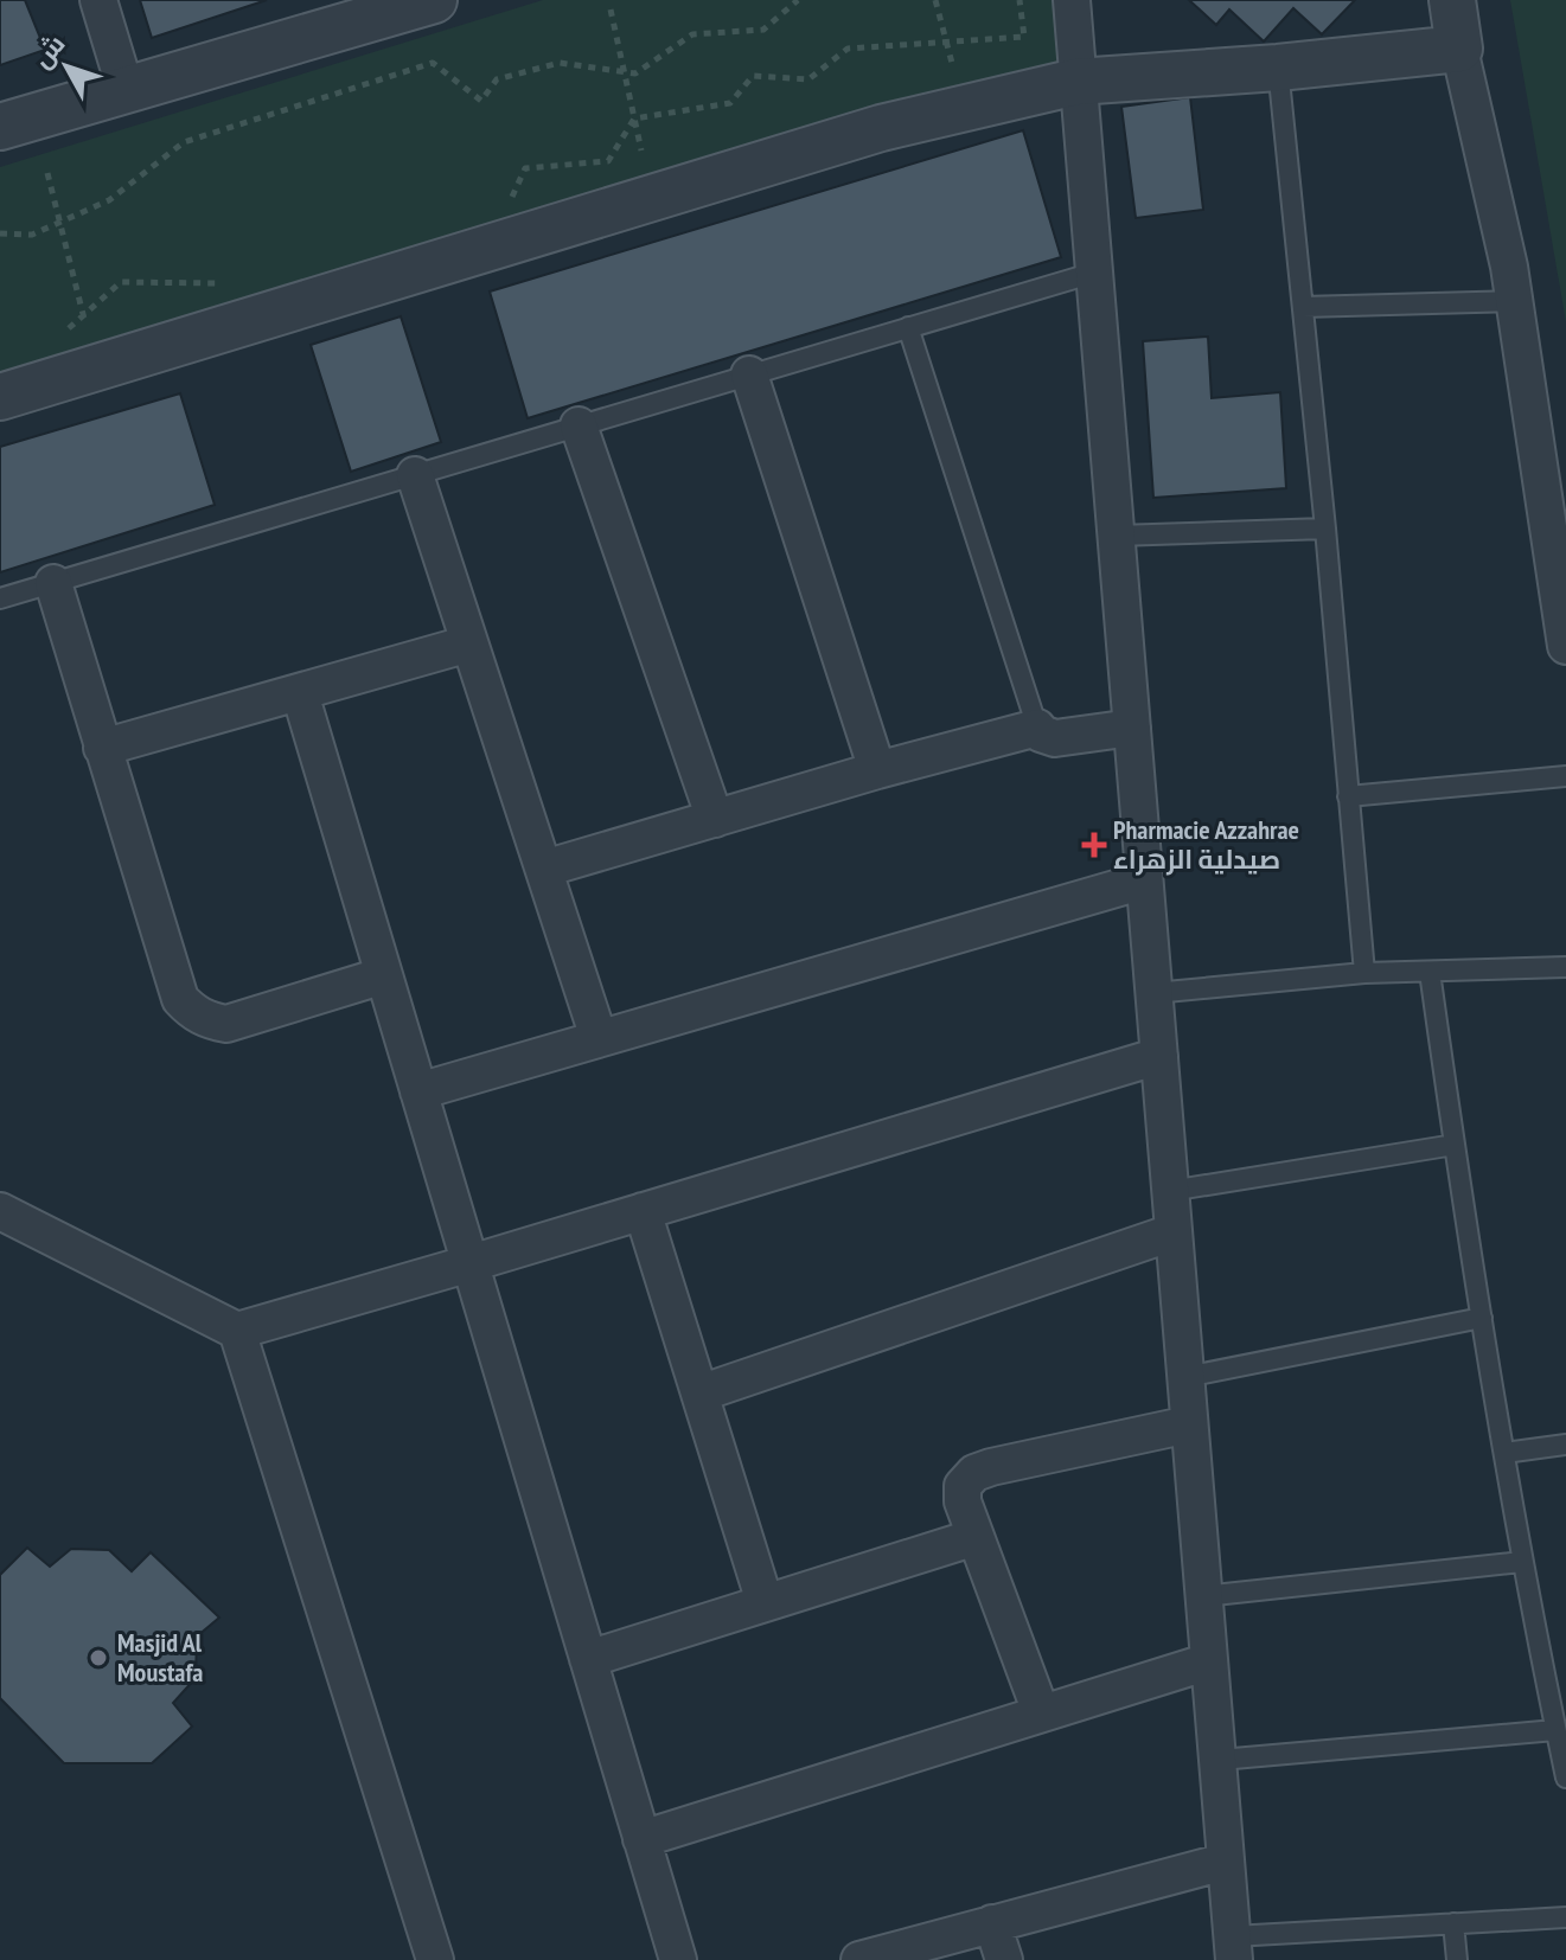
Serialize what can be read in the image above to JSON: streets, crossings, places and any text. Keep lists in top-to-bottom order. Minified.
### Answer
{"places":{"health":["Pharmacie Azzahrae صيدلية الزهراء"],"other":["Masjid Al Moustafa"]},"north":"top left"}
